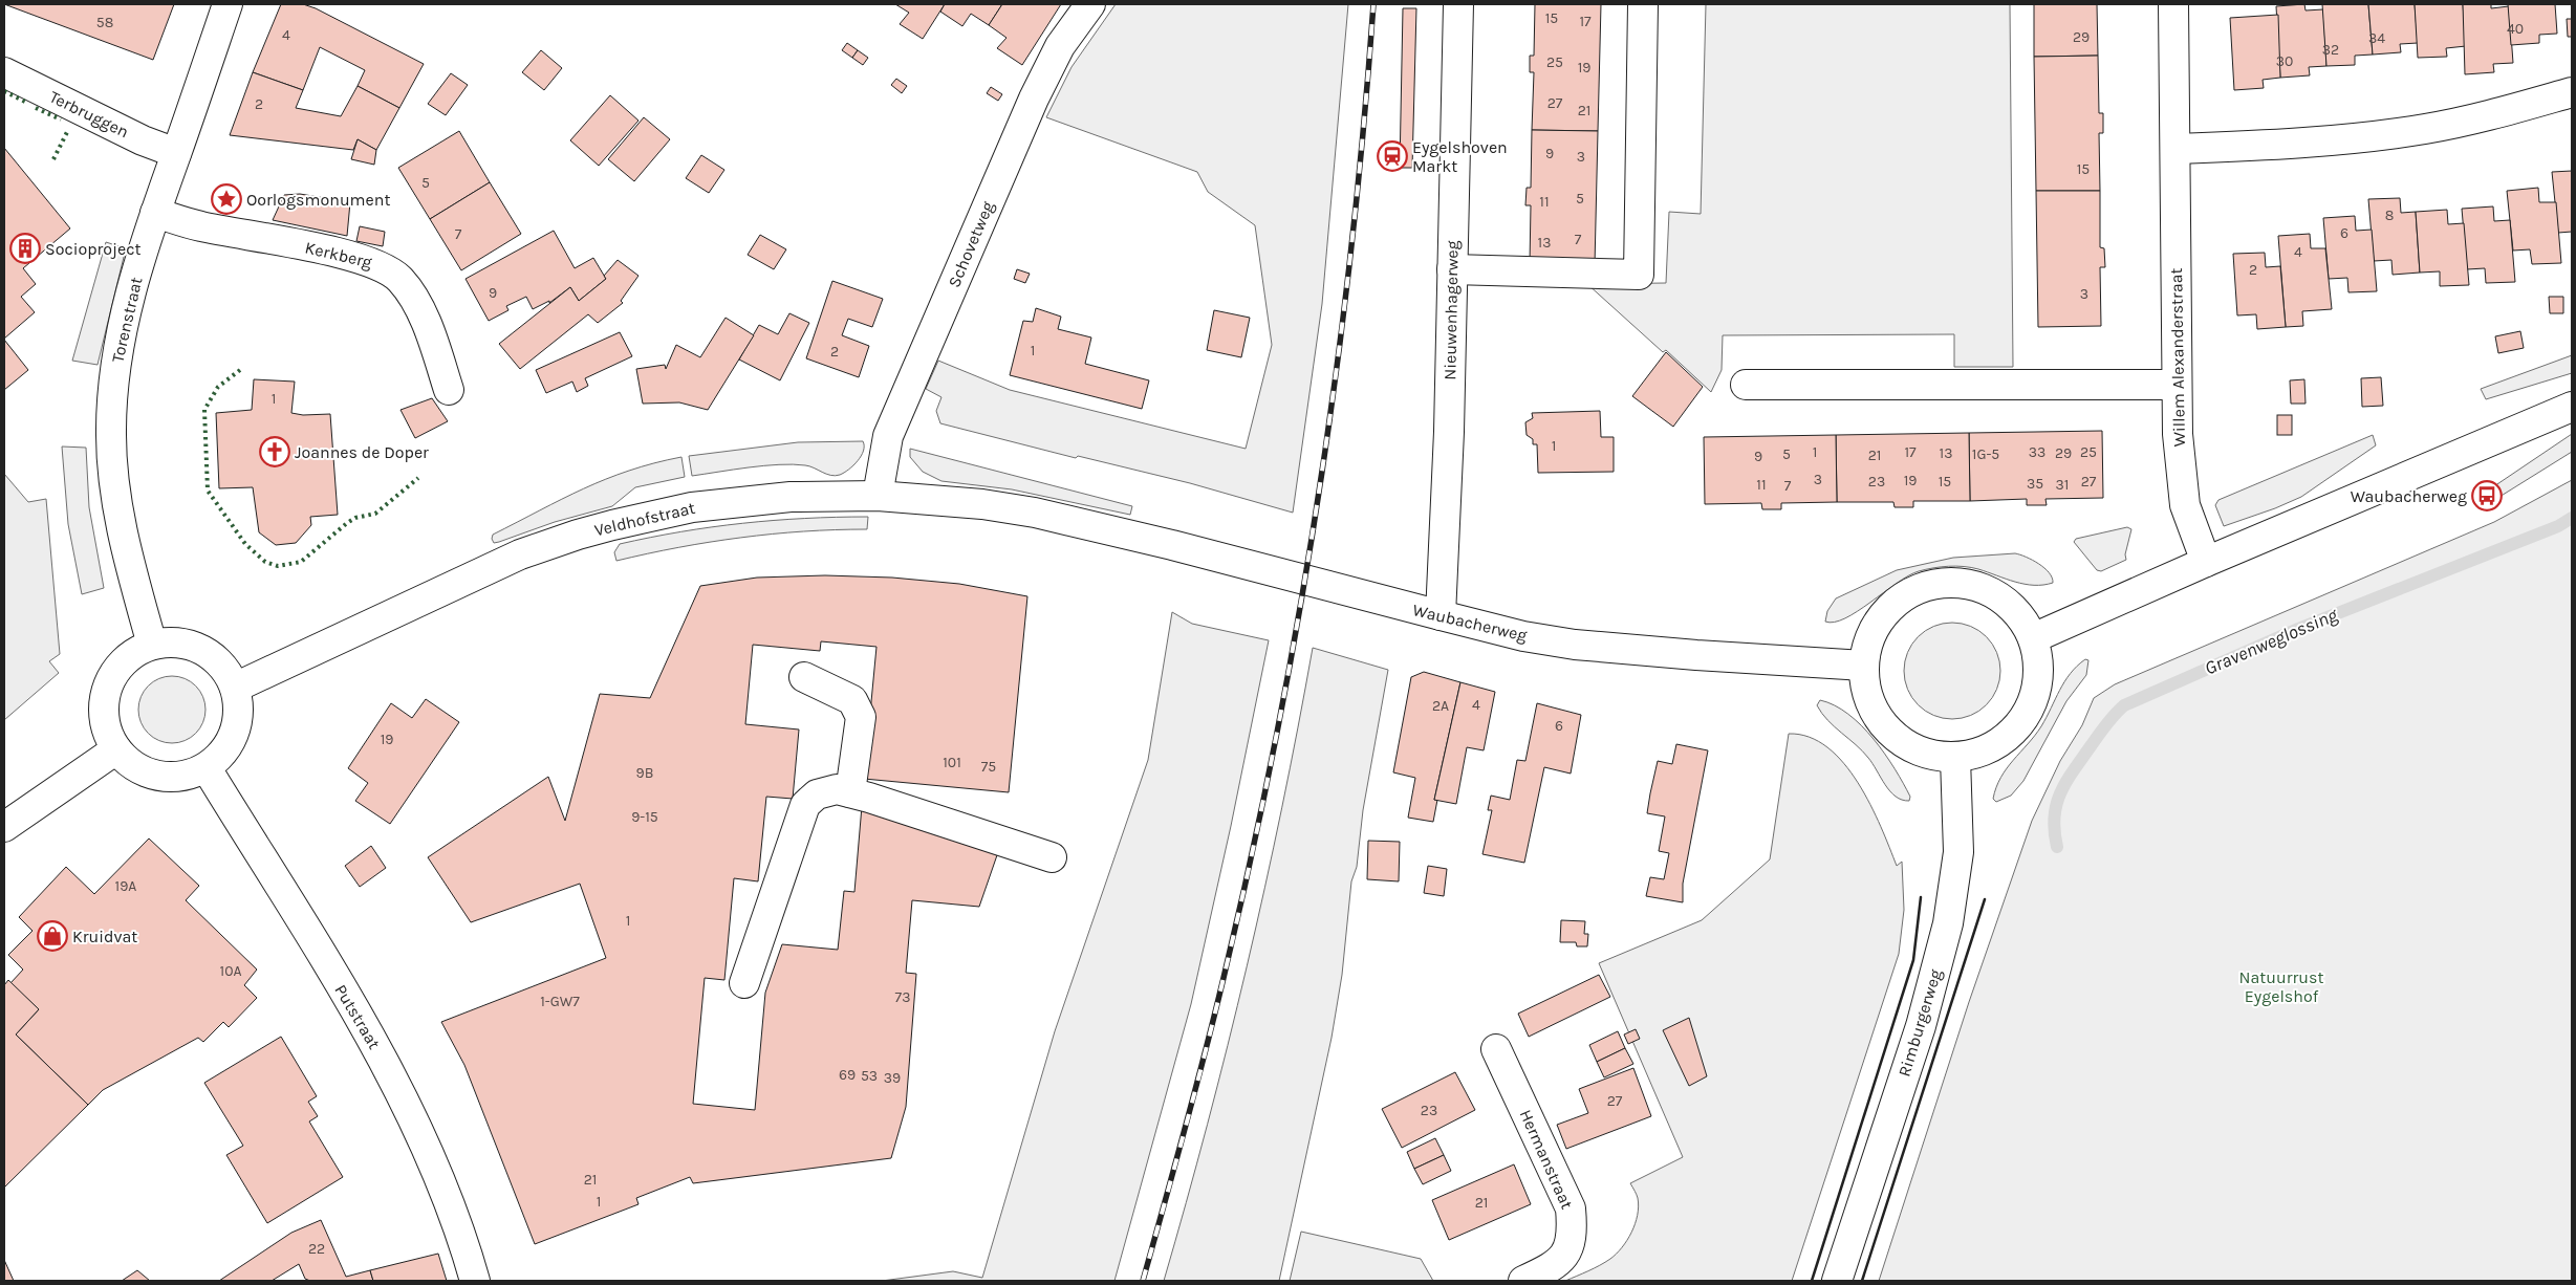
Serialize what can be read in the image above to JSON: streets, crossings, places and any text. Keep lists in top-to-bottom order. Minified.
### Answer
{"streets":{"street":["Terbruggen","Schovetweg","Kerkberg","Nieuwenhagerweg","Torenstraat","Willem Alexanderstraat","Veldhofstraat","Waubacherweg","Putstraat","Rimburgerweg","Hermanstraat"]},"crossings":[["Terbruggen","Torenstraat"],["Schovetweg","Veldhofstraat"],["Kerkberg","Torenstraat"],["Nieuwenhagerweg","Waubacherweg"],["Torenstraat","Veldhofstraat"],["Torenstraat","Putstraat"],["Veldhofstraat","Waubacherweg"],["Veldhofstraat","Putstraat"],["Waubacherweg","Rimburgerweg"]],"water":["Gravenweglossing"],"parks":["Natuurrust Eygelshof"],"places":{"station":["Eygelshoven Markt"],"place":["Oorlogsmonument"],"building":["Socioproject"],"church":["Joannes de Doper"],"bus stop":["Waubacherweg"],"shop":["Kruidvat"]},"house_numbers":["15","17","58","40","4","29","34","32","30","25","19","27","2","21","9","3","15","5","5","11","8","6","7","7","13","4","2","9","3","1","2","1","1","1","17","33","25","13","29","5","1G-5","21","9","3","19","23","15","27","35","11","31","7","4","2A","6","19","101","75","9B","9-15","19A","1","10A","73","1-GW7","69","53","39","27","23","21","1","21","22"]}
